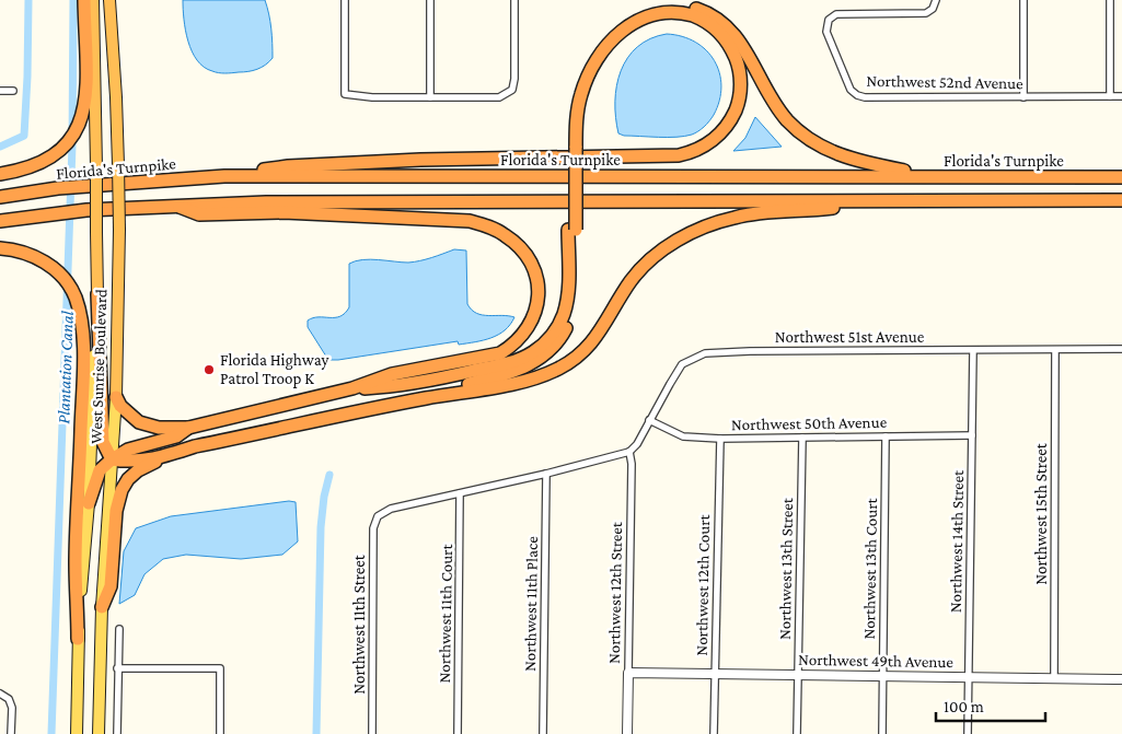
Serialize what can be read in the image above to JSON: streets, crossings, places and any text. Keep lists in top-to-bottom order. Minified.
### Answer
{"streets":{"highway":["Florida's Turnpike","West Sunrise Boulevard"],"street":["Northwest 52nd Avenue","Northwest 51st Avenue","Northwest 50th Avenue","Northwest 15th Street","Northwest 14th Street","Northwest 13th Street","Northwest 13th Court","Northwest 12th Court","Northwest 12th Street","Northwest 11th Place","Northwest 11th Court","Northwest 11th Street","Northwest 49th Avenue"]},"crossings":[["Northwest 51st Avenue","Northwest 50th Avenue"],["Northwest 51st Avenue","Northwest 15th Street"],["Northwest 51st Avenue","Northwest 14th Street"],["Northwest 51st Avenue","Northwest 12th Street"],["Northwest 50th Avenue","Northwest 14th Street"],["Northwest 50th Avenue","Northwest 13th Street"],["Northwest 50th Avenue","Northwest 13th Court"],["Northwest 50th Avenue","Northwest 12th Court"],["Northwest 15th Street","Northwest 49th Avenue"],["Northwest 14th Street","Northwest 49th Avenue"],["Northwest 13th Street","Northwest 49th Avenue"],["Northwest 13th Court","Northwest 49th Avenue"],["Northwest 12th Court","Northwest 49th Avenue"],["Northwest 12th Street","Northwest 49th Avenue"],["Northwest 11th Court","Northwest 11th Street"]],"water":["Plantation Canal"],"places":["Florida Highway Patrol Troop K"],"scale_bar":"100 m"}
